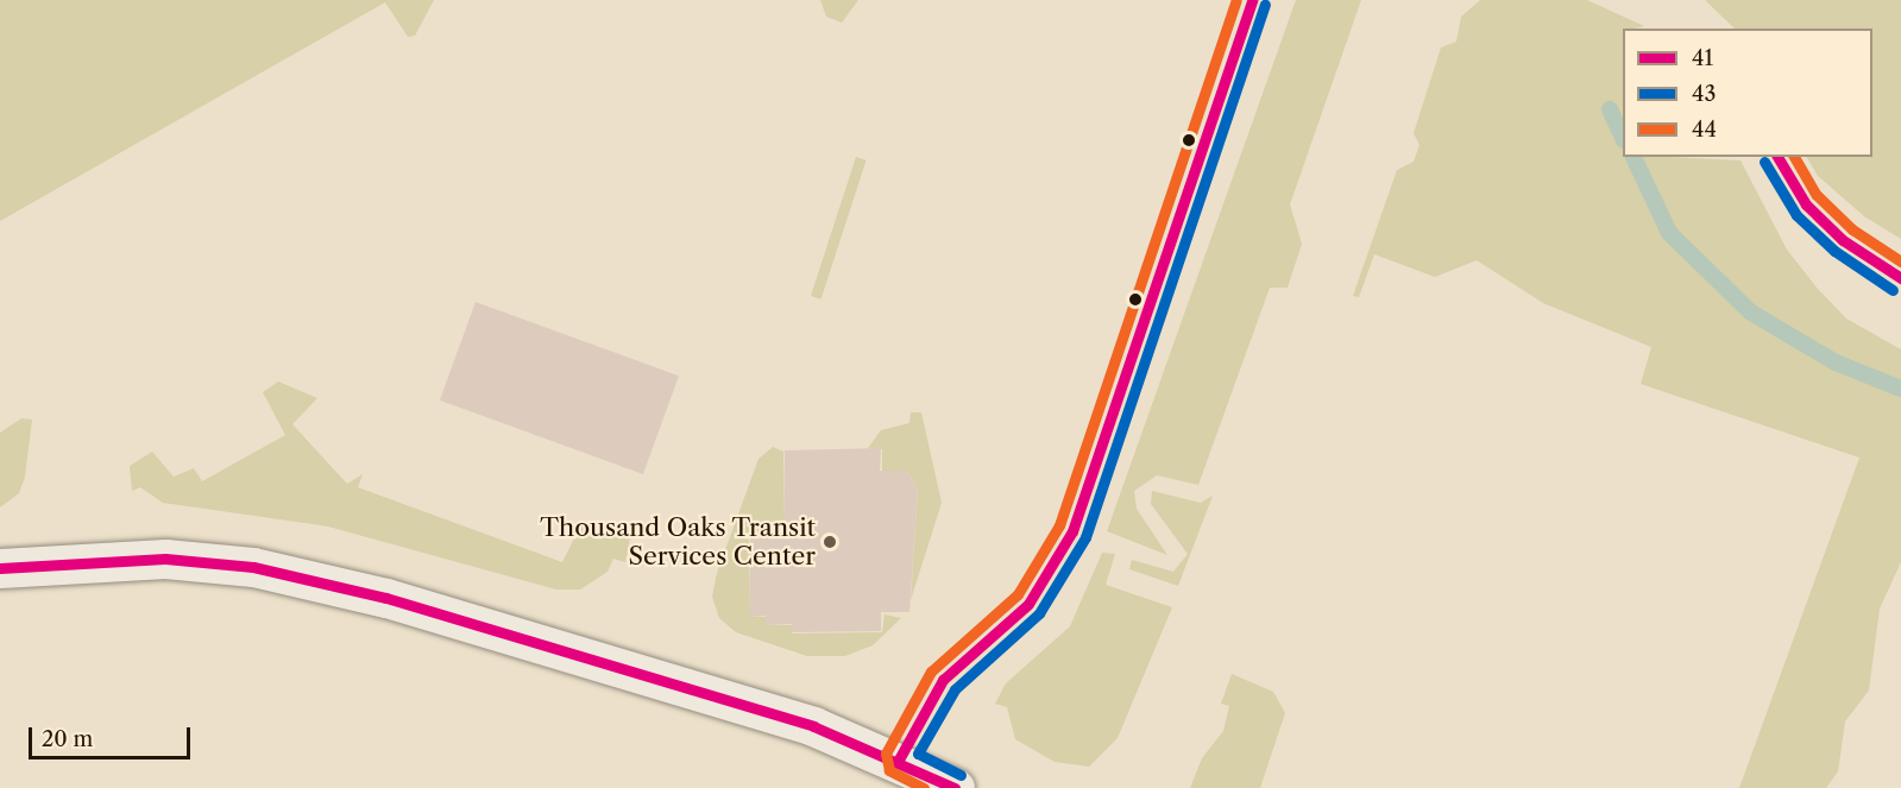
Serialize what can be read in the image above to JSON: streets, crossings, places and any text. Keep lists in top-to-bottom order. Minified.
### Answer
{"places":["Thousand Oaks Transit Services Center"],"lines":["transit line 41","transit line 44","transit line 43"],"legend":["41","43","44"],"scale_bar":"20 m"}
